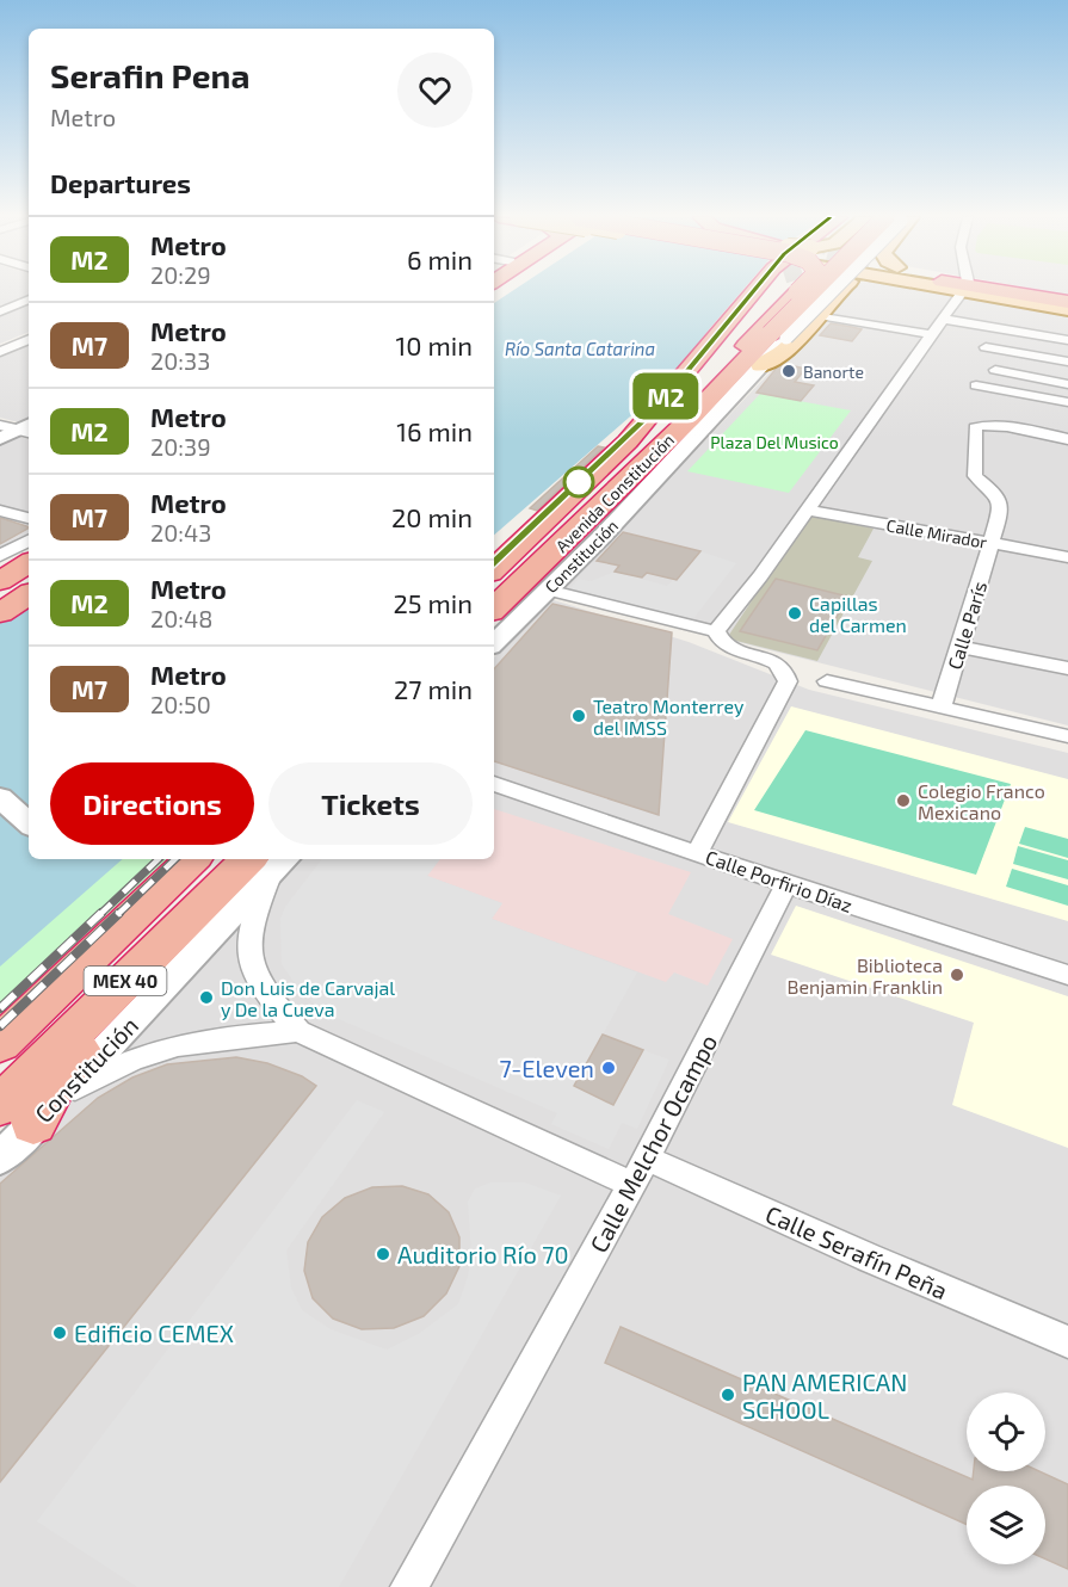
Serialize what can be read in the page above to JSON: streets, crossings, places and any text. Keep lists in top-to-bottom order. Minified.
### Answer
{"streets":{"highway":["Avenida Constitución","MEX 40"],"street":["Calle Mirador","Constitución","Calle París","Calle Porfirio Díaz","Calle Melchor Ocampo","Calle Serafín Peña"]},"crossings":[["Avenida Constitución","Constitución"],["Calle Mirador","Calle París"],["Constitución","Calle Serafín Peña"],["Calle Porfirio Díaz","Calle Melchor Ocampo"],["Calle Melchor Ocampo","Calle Serafín Peña"]],"water":["Río Santa Catarina"],"parks":["Plaza Del Musico"],"places":["Banorte","Capillas del Carmen","Teatro Monterrey del IMSS","Colegio Franco Mexicano","Biblioteca Benjamin Franklin","Don Luis de Carvajal y De la Cueva","7-Eleven","Auditorio Río 70","Edificio CEMEX","PAN AMERICAN SCHOOL"],"lines":["metro line M2"],"page":{"on_map":"M2","heading":[["Serafin Pena","Metro"],"Departures"],"list":[{"mark":"M2","name":"Metro","note":"20:29","value":"6 min"},{"mark":"M7","name":"Metro","note":"20:33","value":"10 min"},{"mark":"M2","name":"Metro","note":"20:39","value":"16 min"},{"mark":"M7","name":"Metro","note":"20:43","value":"20 min"},{"mark":"M2","name":"Metro","note":"20:48","value":"25 min"},{"mark":"M7","name":"Metro","note":"20:50","value":"27 min"}],"buttons":["Directions","Tickets"]}}
